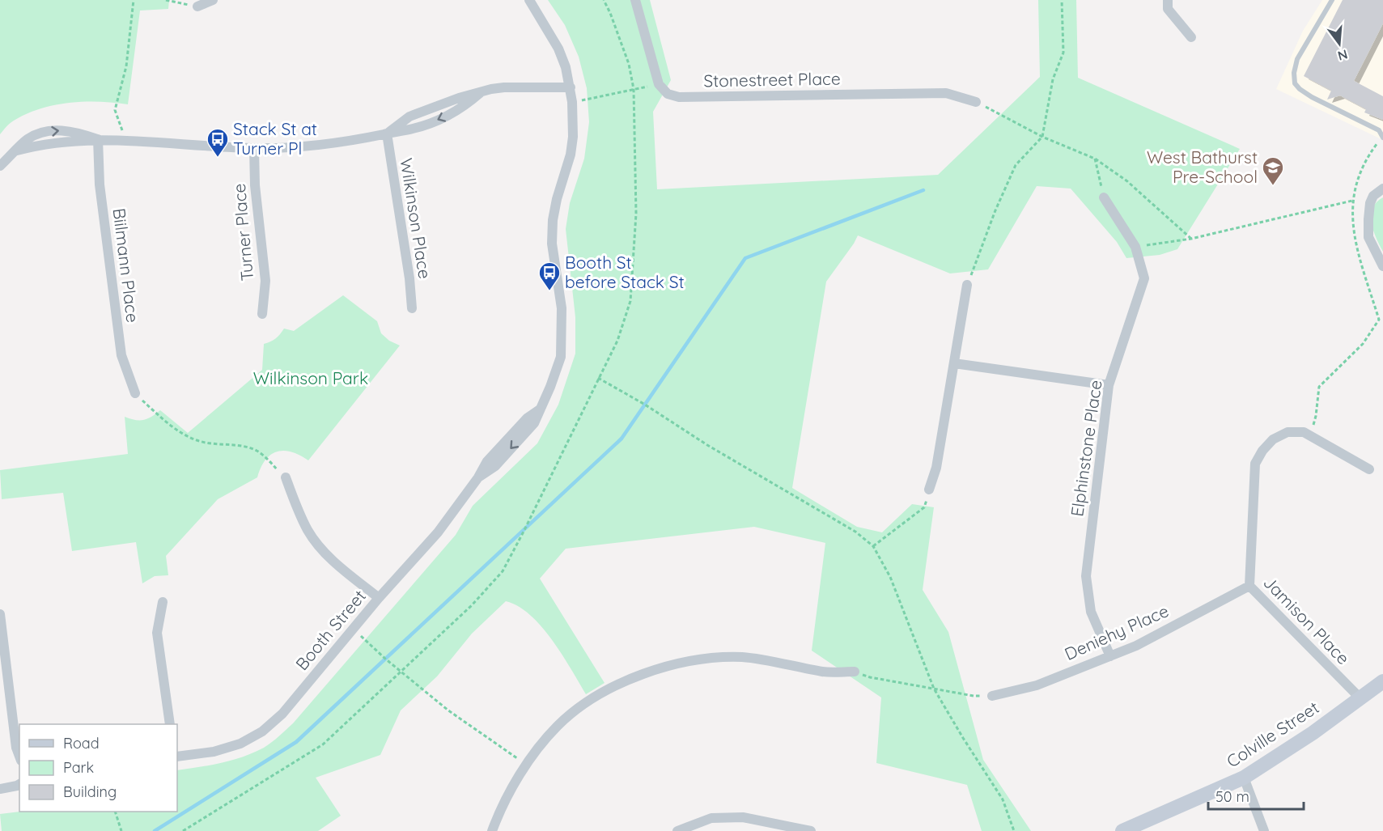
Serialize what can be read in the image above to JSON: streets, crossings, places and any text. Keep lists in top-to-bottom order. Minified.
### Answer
{"streets":{"street":["Stonestreet Place","Wilkinson Place","Turner Place","Biilmann Place","Elphinstone Place","Jamison Place","Booth Street","Deniehy Place","Colville Street"]},"crossings":[["Elphinstone Place","Deniehy Place"],["Jamison Place","Deniehy Place"],["Jamison Place","Colville Street"]],"parks":["Wilkinson Park"],"places":{"bus stop":["Stack St at Turner Pl","Booth St before Stack St"],"school or university":["West Bathurst Pre-School"]},"legend":["Road","Park","Building"],"scale_bar":"50 m","north":"bottom"}
